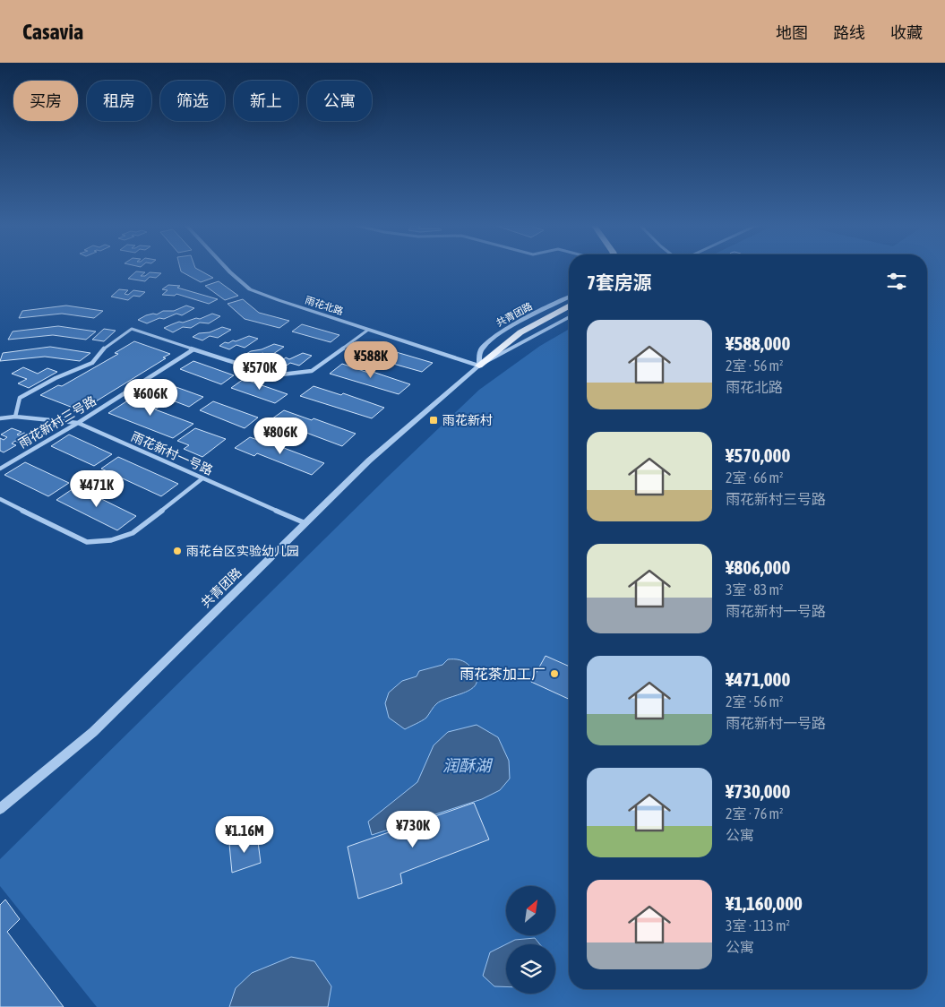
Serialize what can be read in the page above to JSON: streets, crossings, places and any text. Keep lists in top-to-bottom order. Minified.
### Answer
{"streets":{"street":["雨花北路","共青团路","雨花新村三号路","雨花新村一号路"]},"crossings":[["雨花北路","共青团路"],["共青团路","雨花新村一号路"],["雨花新村三号路","雨花新村一号路"]],"water":["润酥湖"],"places":{"transit":["雨花新村"],"other":["雨花台区实验幼儿园","雨花茶加工厂"]},"north":"top right","page":{"header":"Casavia","nav":["地图","路线","收藏"],"chip":["买房","租房","筛选","新上","公寓"],"heading":"7套房源","list":[{"name":"¥588,000","note":"2室 · 56 m² · 雨花北路"},{"name":"¥570,000","note":"2室 · 66 m² · 雨花新村三号路"},{"name":"¥806,000","note":"3室 · 83 m² · 雨花新村一号路"},{"name":"¥471,000","note":"2室 · 56 m² · 雨花新村一号路"},{"name":"¥730,000","note":"2室 · 76 m² · 公寓"},{"name":"¥1,160,000","note":"3室 · 113 m² · 公寓"}],"price":["¥588K","¥570K","¥606K","¥806K","¥471K","¥730K","¥1.16M"]}}
